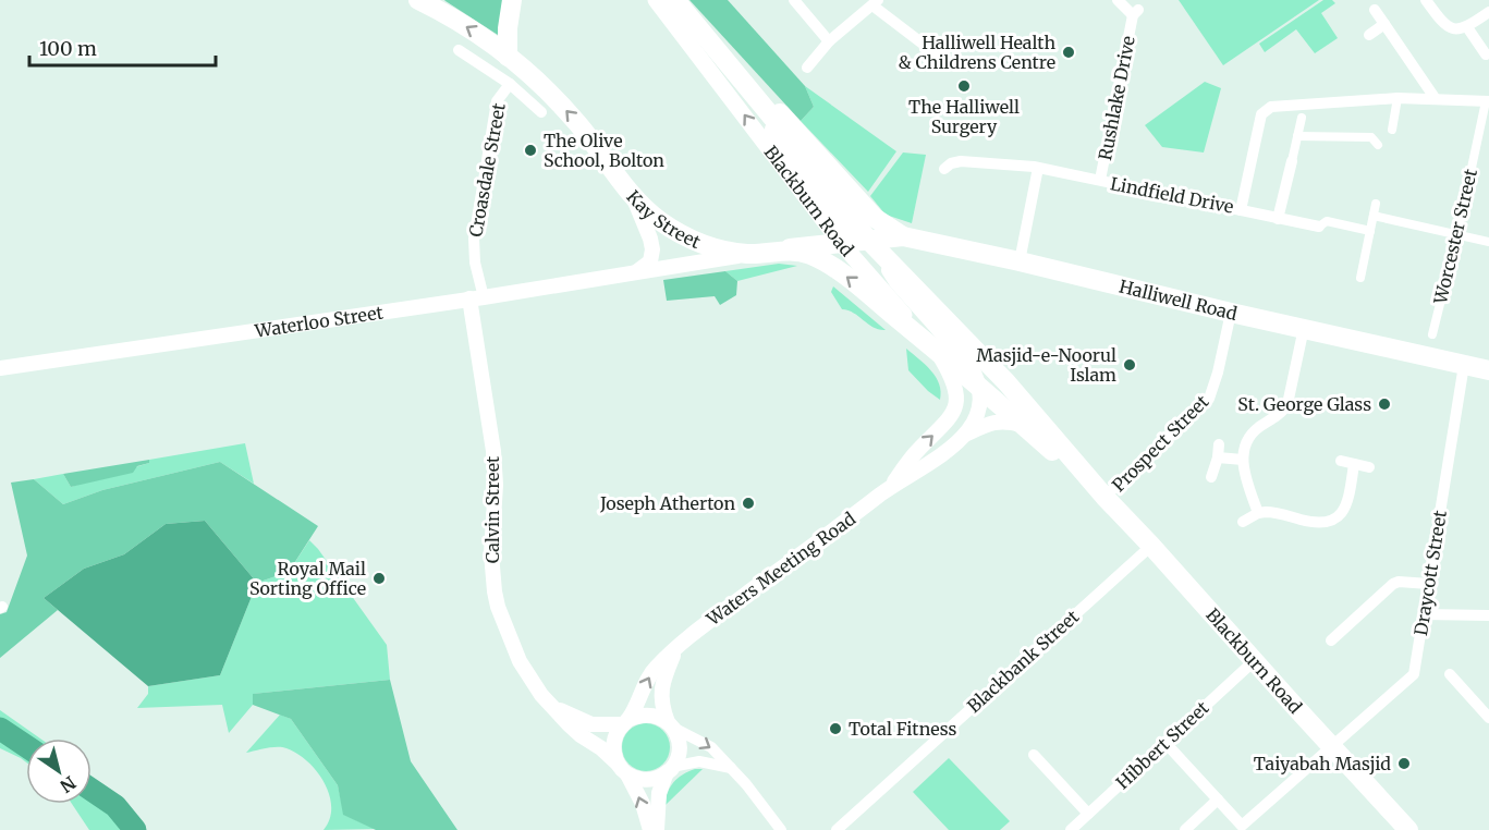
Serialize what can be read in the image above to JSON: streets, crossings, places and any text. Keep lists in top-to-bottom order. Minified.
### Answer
{"streets":{"main road":["Blackburn Road","Kay Street","Halliwell Road"],"street":["Rushlake Drive","Croasdale Street","Lindfield Drive","Worcester Street","Waterloo Street","Prospect Street","Calvin Street","Waters Meeting Road","Draycott Street","Blackbank Street","Hibbert Street"]},"crossings":[["Rushlake Drive","Lindfield Drive"],["Croasdale Street","Waterloo Street"],["Croasdale Street","Calvin Street"],["Lindfield Drive","Worcester Street"],["Blackburn Road","Kay Street"],["Blackburn Road","Halliwell Road"],["Blackburn Road","Prospect Street"],["Blackburn Road","Waters Meeting Road"],["Blackburn Road","Draycott Street"],["Blackburn Road","Blackbank Street"],["Blackburn Road","Hibbert Street"],["Kay Street","Halliwell Road"],["Kay Street","Waterloo Street"],["Halliwell Road","Prospect Street"],["Halliwell Road","Draycott Street"],["Waterloo Street","Calvin Street"],["Calvin Street","Waters Meeting Road"]],"places":["Halliwell Health & Childrens Centre","The Halliwell Surgery","The Olive School, Bolton","Masjid-e-Noorul Islam","St. George Glass","Joseph Atherton","Royal Mail Sorting Office","Total Fitness","Taiyabah Masjid"],"scale_bar":"100 m","north":"bottom right"}
